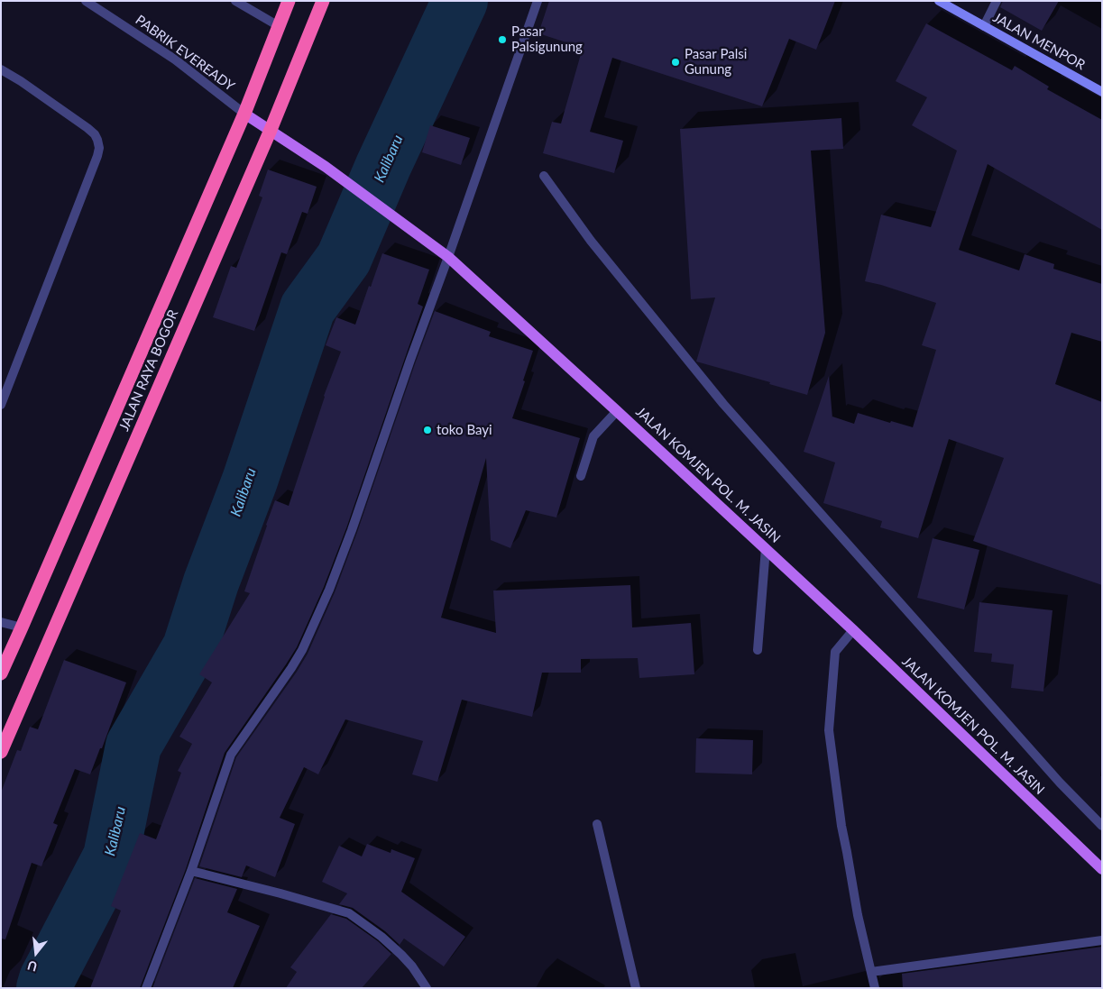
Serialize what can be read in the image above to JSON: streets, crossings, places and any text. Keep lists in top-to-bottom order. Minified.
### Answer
{"streets":{"highway":["JALAN RAYA BOGOR"],"main road":["JALAN KOMJEN POL. M. JASIN"],"street":["JALAN MENPOR","PABRIK EVEREADY"]},"crossings":[["PABRIK EVEREADY","JALAN RAYA BOGOR"],["PABRIK EVEREADY","JALAN KOMJEN POL. M. JASIN"],["JALAN RAYA BOGOR","JALAN KOMJEN POL. M. JASIN"]],"water":["Kalibaru"],"places":["Pasar Palsigunung","Pasar Palsi Gunung","toko Bayi"],"north":"bottom"}
